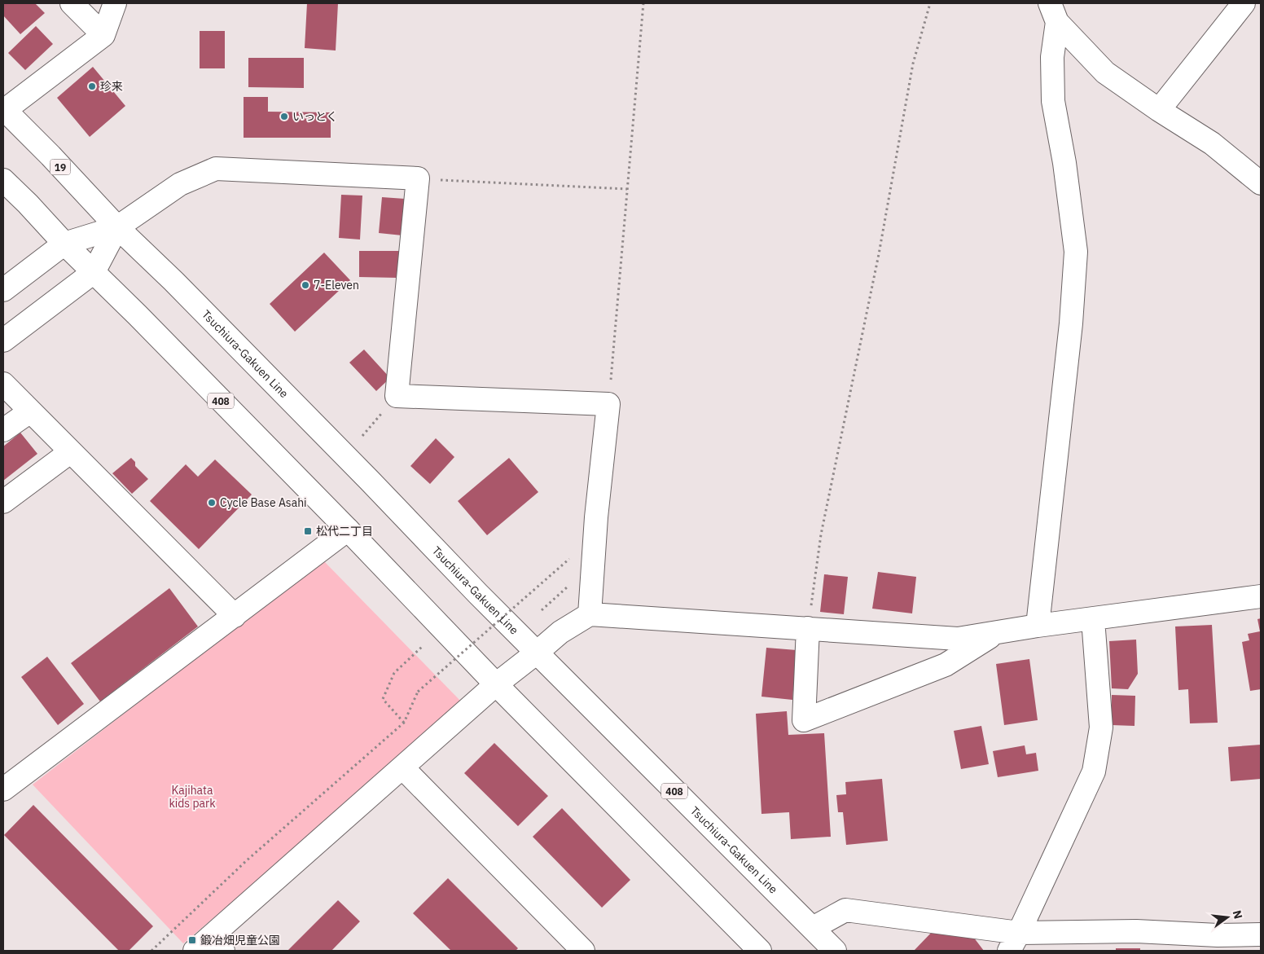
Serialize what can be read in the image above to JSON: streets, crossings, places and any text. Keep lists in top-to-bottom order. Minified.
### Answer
{"streets":{"main road":["19","Tsuchiura-Gakuen Line","408"]},"crossings":[["19","Tsuchiura-Gakuen Line"]],"parks":["Kajihata kids park"],"places":{"other":["珍来","いっとく","7-Eleven","Cycle Base Asahi"],"transit":["松代二丁目","鍛冶畑児童公園"]},"north":"right"}
